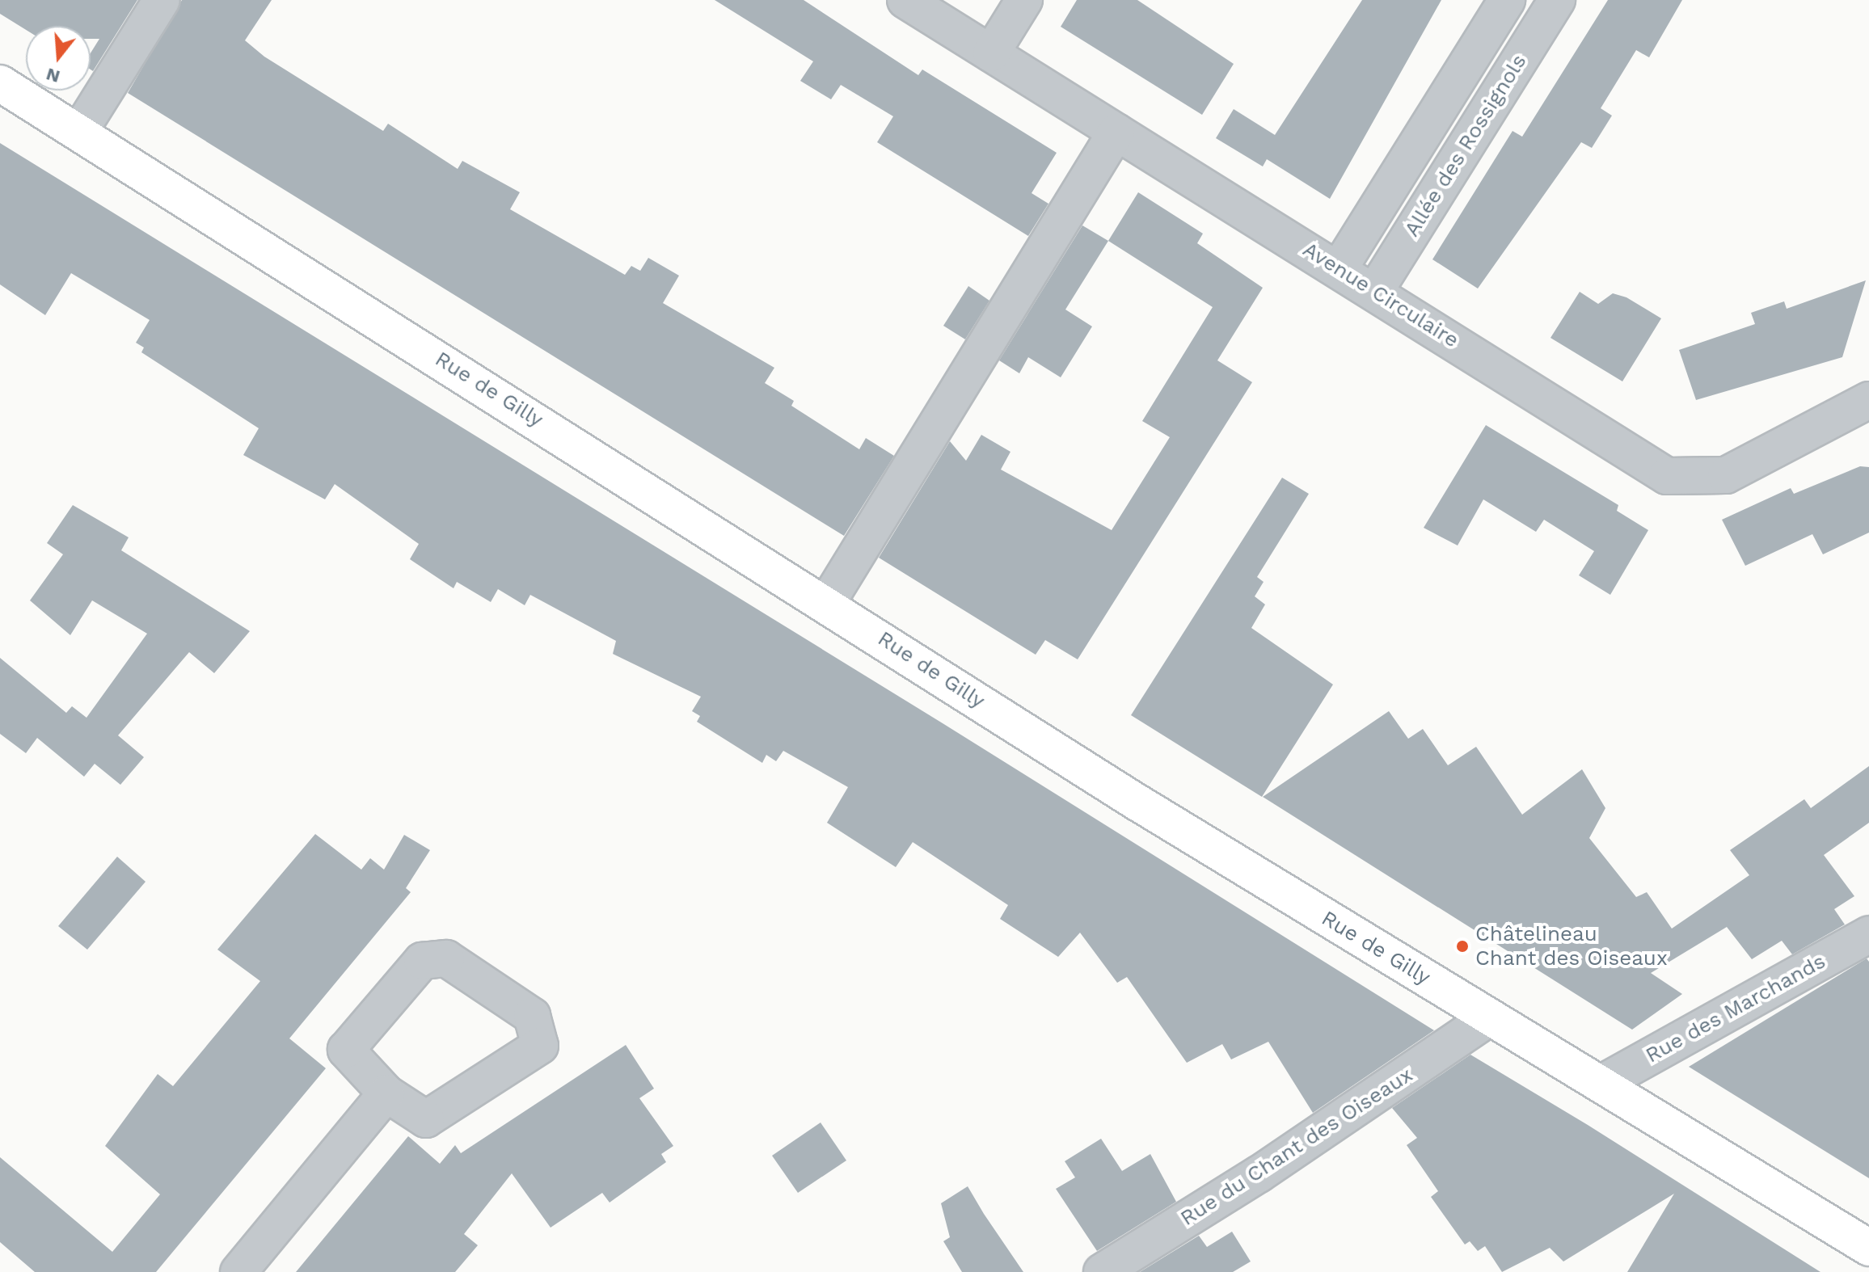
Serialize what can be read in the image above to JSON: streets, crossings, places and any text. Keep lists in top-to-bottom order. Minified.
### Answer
{"streets":{"main road":["Rue de Gilly"],"street":["Allée des Rossignols","Avenue Circulaire","Rue des Marchands","Rue du Chant des Oiseaux"]},"crossings":[["Allée des Rossignols","Avenue Circulaire"],["Rue de Gilly","Rue des Marchands"],["Rue de Gilly","Rue du Chant des Oiseaux"]],"places":["Châtelineau Chant des Oiseaux"],"north":"bottom"}
